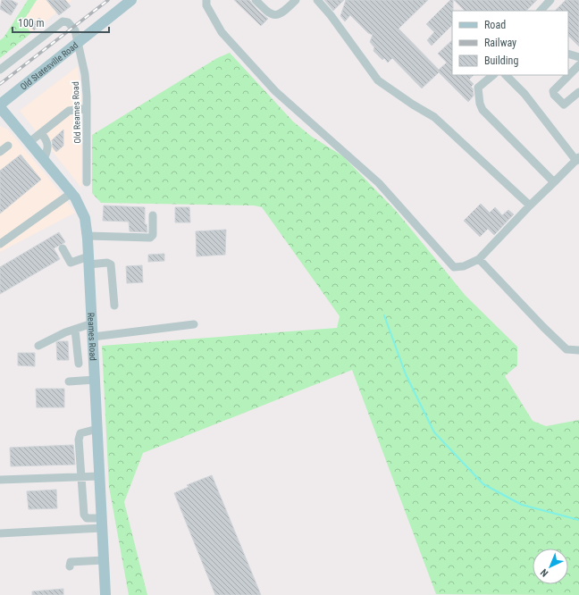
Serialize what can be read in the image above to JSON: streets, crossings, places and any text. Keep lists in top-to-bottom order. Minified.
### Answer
{"streets":{"main road":["Old Statesville Road","Reames Road"],"street":["Old Reames Road"]},"crossings":[["Old Statesville Road","Old Reames Road"]],"legend":["Road","Railway","Building"],"scale_bar":"100 m","north":"bottom left"}
